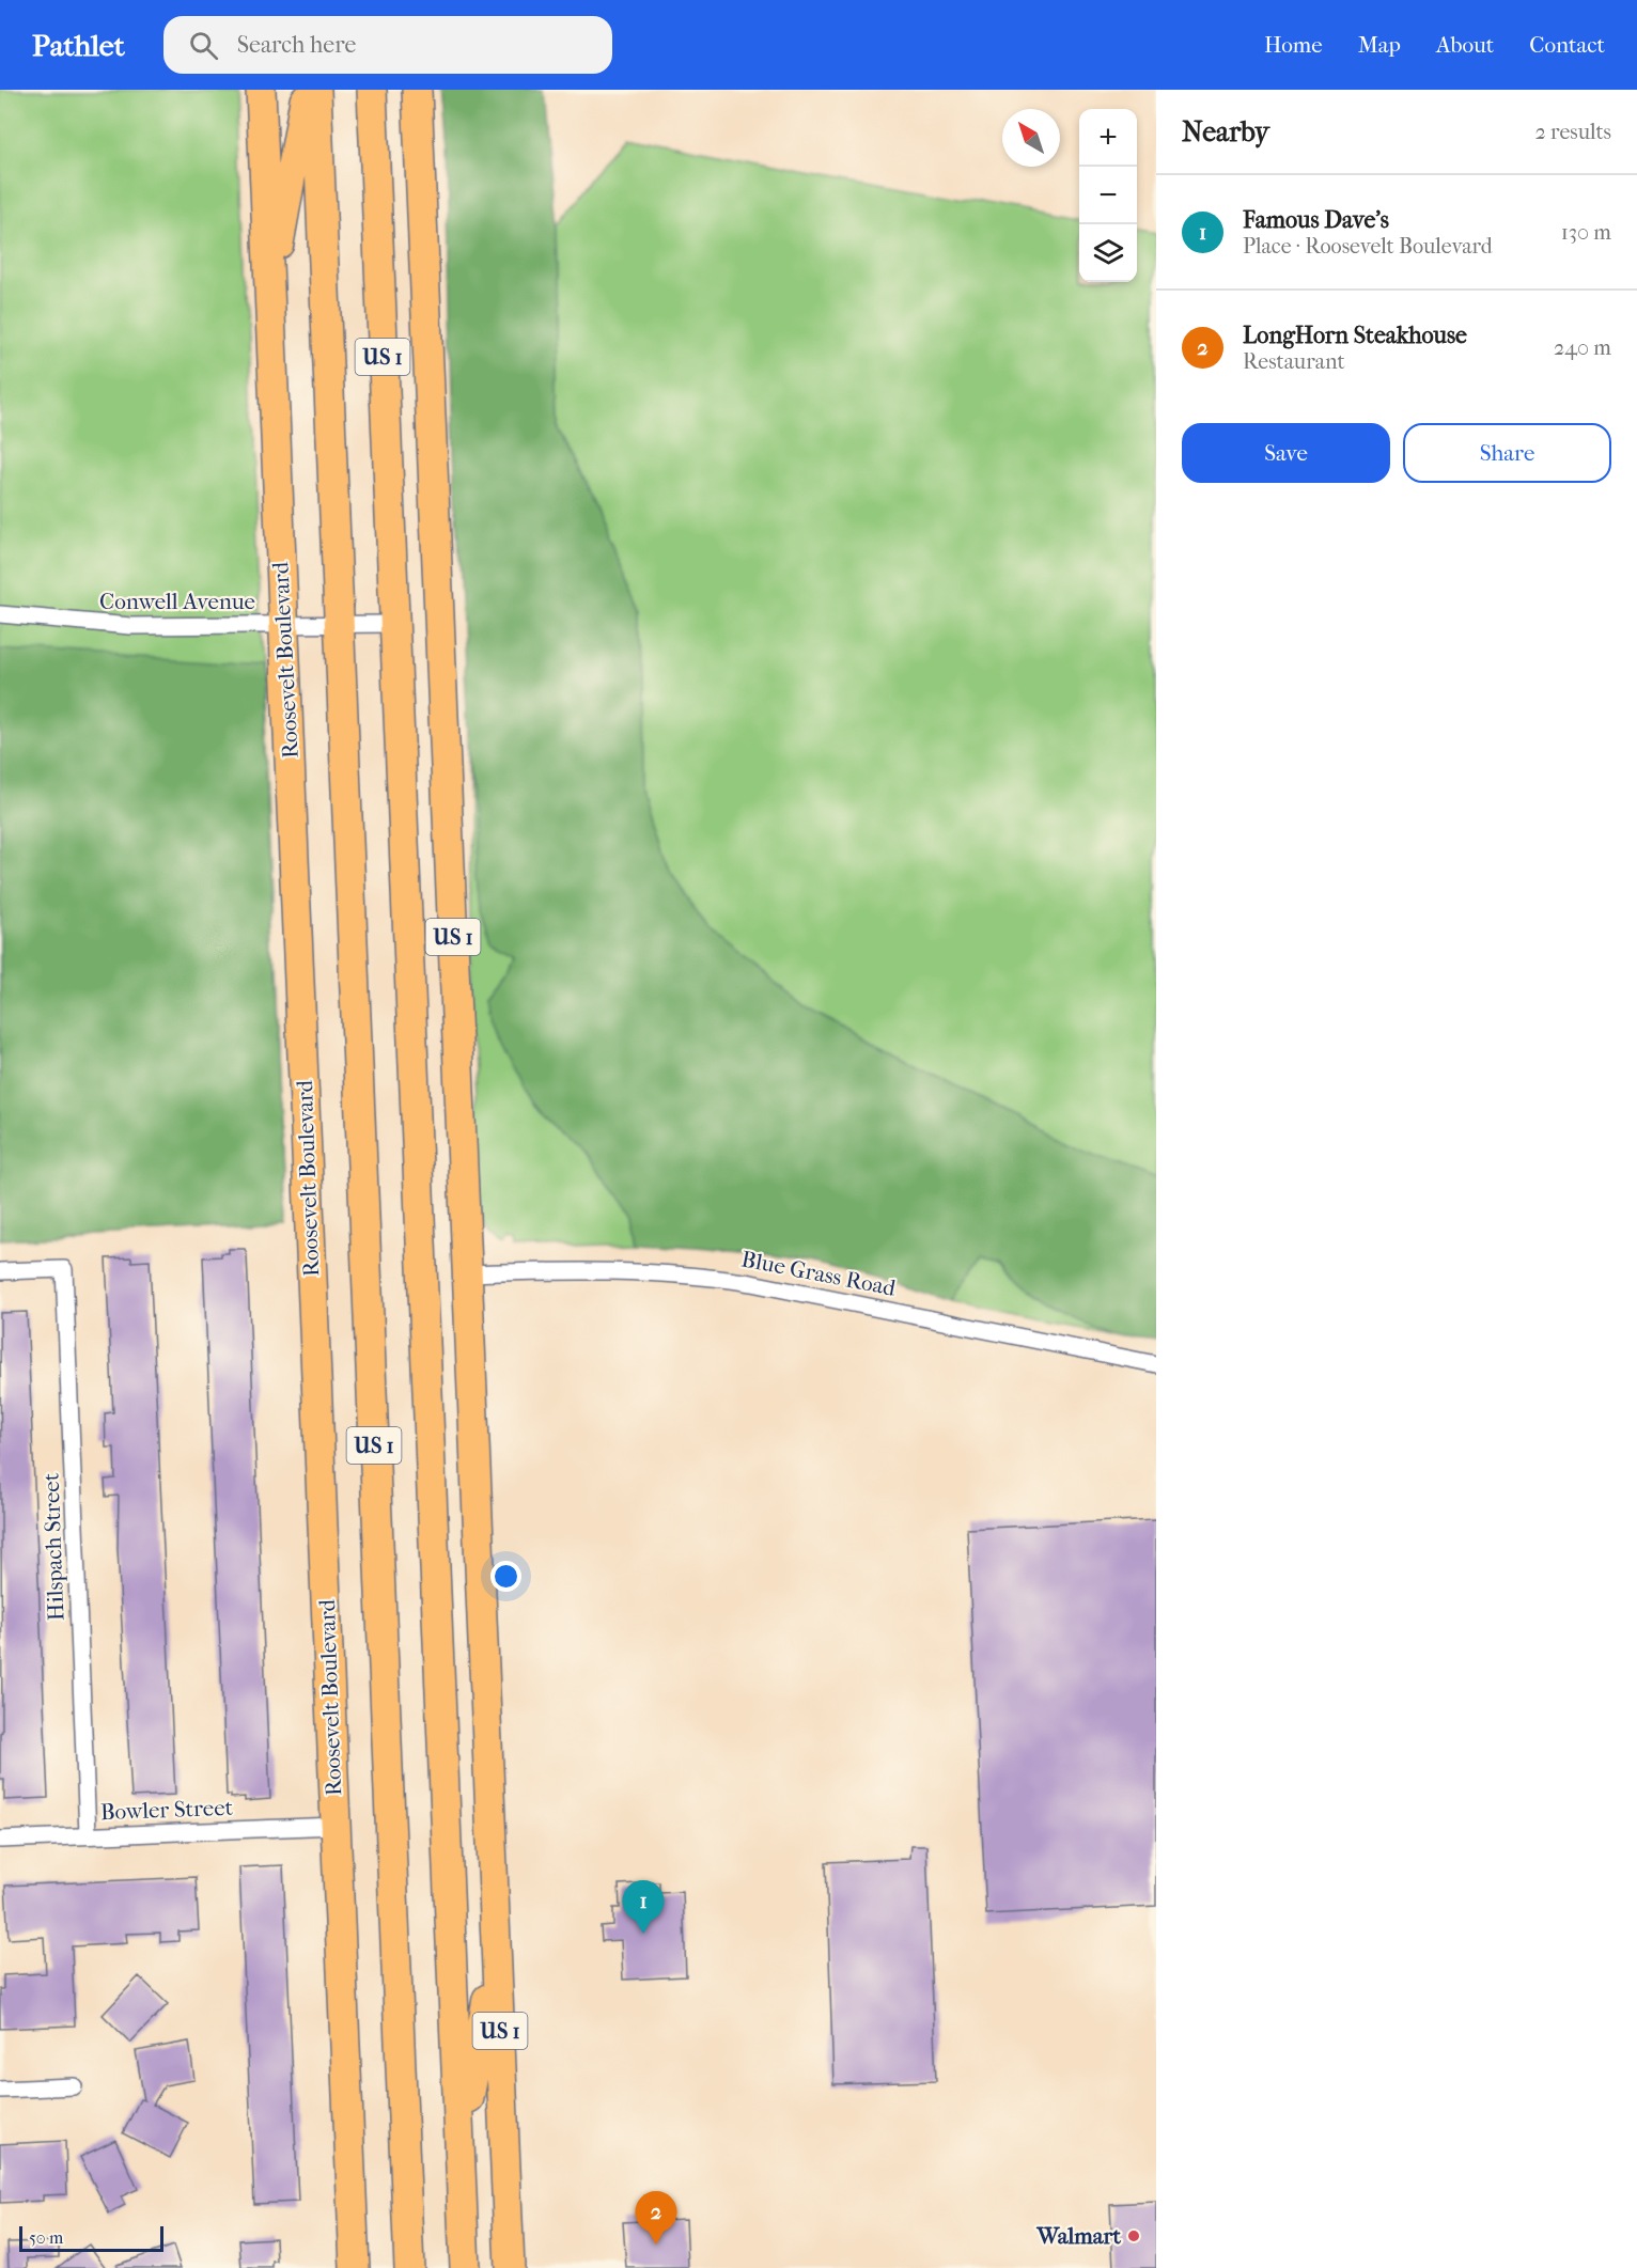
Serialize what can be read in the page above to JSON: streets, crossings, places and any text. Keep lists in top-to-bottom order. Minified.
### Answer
{"streets":{"highway":["US 1","Roosevelt Boulevard"],"street":["Conwell Avenue","Blue Grass Road","Hilspach Street","Bowler Street"]},"crossings":[["US 1","Conwell Avenue"],["US 1","Blue Grass Road"],["Conwell Avenue","Roosevelt Boulevard"],["Roosevelt Boulevard","Bowler Street"],["Hilspach Street","Bowler Street"]],"places":["Walmart"],"scale_bar":"50 m","north":"top left","page":{"header":"Pathlet","search":"Search here","nav":["Home","Map","About","Contact"],"heading":["Nearby","2 results"],"map_buttons":["+","−"],"list":[{"mark":"1","name":"Famous Dave's","note":"Place · Roosevelt Boulevard","value":"130 m"},{"mark":"2","name":"LongHorn Steakhouse","note":"Restaurant","value":"240 m"}],"buttons":["Save","Share"],"pins":["1","2"],"scale":"50 m"}}
